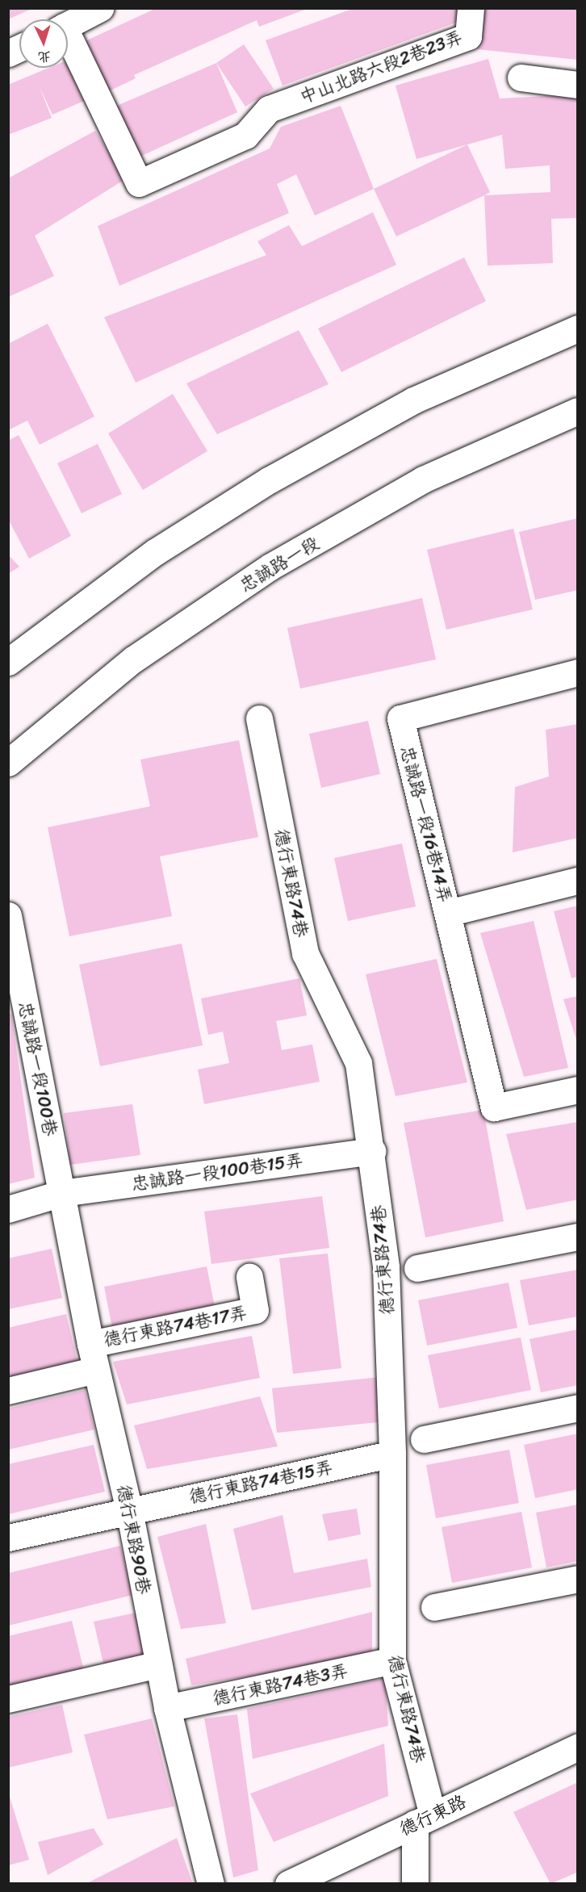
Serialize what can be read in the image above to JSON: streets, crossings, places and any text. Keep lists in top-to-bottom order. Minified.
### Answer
{"streets":{"street":["中山北路六段2巷23弄","忠誠路一段","忠誠路一段16巷14弄","德行東路74巷","忠誠路一段100巷","忠誠路一段100巷15弄","德行東路74巷17弄","德行東路74巷15弄","德行東路90巷","德行東路74巷3弄","德行東路"]},"crossings":[["德行東路74巷","忠誠路一段100巷15弄"],["德行東路74巷","德行東路74巷15弄"],["德行東路74巷","德行東路74巷3弄"],["德行東路74巷","德行東路"],["忠誠路一段100巷","忠誠路一段100巷15弄"],["忠誠路一段100巷","德行東路90巷"],["忠誠路一段100巷15弄","德行東路90巷"],["德行東路74巷17弄","德行東路90巷"],["德行東路74巷15弄","德行東路90巷"],["德行東路90巷","德行東路74巷3弄"]],"north":"bottom"}
